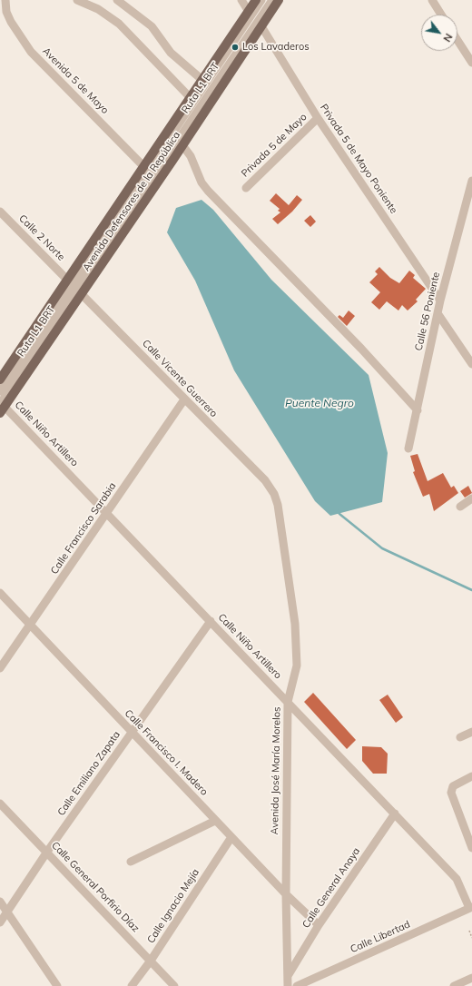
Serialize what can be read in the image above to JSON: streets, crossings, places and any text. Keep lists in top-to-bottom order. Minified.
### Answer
{"streets":{"main road":["Avenida Defensores de la República"],"street":["Avenida 5 de Mayo","Ruta L1 BRT","Privada 5 de Mayo","Privada 5 de Mayo Poniente","Calle 2 Norte","Calle 56 Poniente","Calle Vicente Guerrero","Calle Niño Artillero","Calle Francisco Sarabia","Calle Francisco I. Madero","Avenida José María Morelos","Calle Emiliano Zapata","Calle General Porfirio Díaz","Calle General Anaya","Calle Ignacio Mejía","Calle Libertad"]},"crossings":[["Avenida 5 de Mayo","Avenida Defensores de la República"],["Ruta L1 BRT","Avenida Defensores de la República"],["Ruta L1 BRT","Calle 2 Norte"],["Ruta L1 BRT","Calle Vicente Guerrero"],["Privada 5 de Mayo","Privada 5 de Mayo Poniente"],["Privada 5 de Mayo Poniente","Avenida Defensores de la República"],["Privada 5 de Mayo Poniente","Calle 56 Poniente"],["Avenida Defensores de la República","Calle 2 Norte"],["Avenida Defensores de la República","Calle Vicente Guerrero"],["Avenida Defensores de la República","Calle Niño Artillero"],["Calle 2 Norte","Calle Vicente Guerrero"],["Calle Vicente Guerrero","Calle Francisco Sarabia"],["Calle Vicente Guerrero","Avenida José María Morelos"],["Calle Niño Artillero","Calle Francisco Sarabia"],["Calle Niño Artillero","Avenida José María Morelos"],["Calle Niño Artillero","Calle Emiliano Zapata"],["Calle Niño Artillero","Calle General Anaya"],["Calle Niño Artillero","Calle Libertad"],["Calle Francisco Sarabia","Calle Francisco I. Madero"],["Calle Francisco I. Madero","Avenida José María Morelos"],["Calle Francisco I. Madero","Calle Emiliano Zapata"],["Calle Francisco I. Madero","Calle General Anaya"],["Calle Francisco I. Madero","Calle Ignacio Mejía"],["Avenida José María Morelos","Calle General Anaya"],["Calle Emiliano Zapata","Calle General Porfirio Díaz"],["Calle General Porfirio Díaz","Calle Ignacio Mejía"]],"water":["Puente Negro"],"places":["Los Lavaderos"],"north":"bottom right"}
